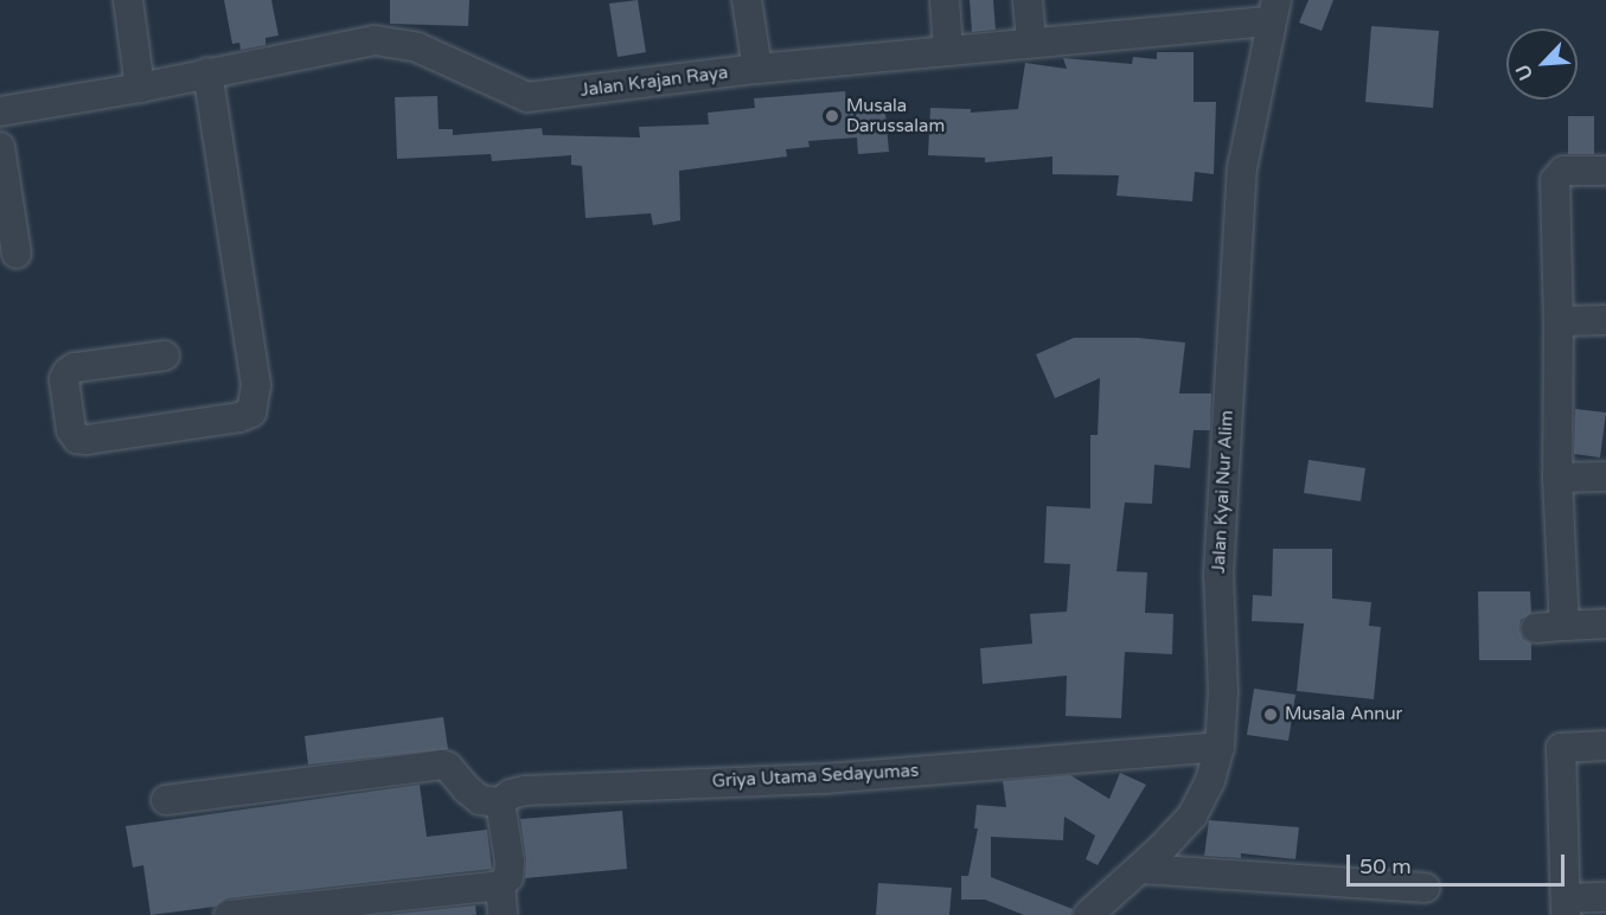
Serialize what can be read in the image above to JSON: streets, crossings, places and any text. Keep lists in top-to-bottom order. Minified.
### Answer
{"streets":{"street":["Jalan Krajan Raya","Jalan Kyai Nur Alim","Griya Utama Sedayumas"]},"crossings":[["Jalan Krajan Raya","Jalan Kyai Nur Alim"],["Jalan Kyai Nur Alim","Griya Utama Sedayumas"]],"places":["Musala Darussalam","Musala Annur"],"scale_bar":"50 m","north":"bottom left"}
